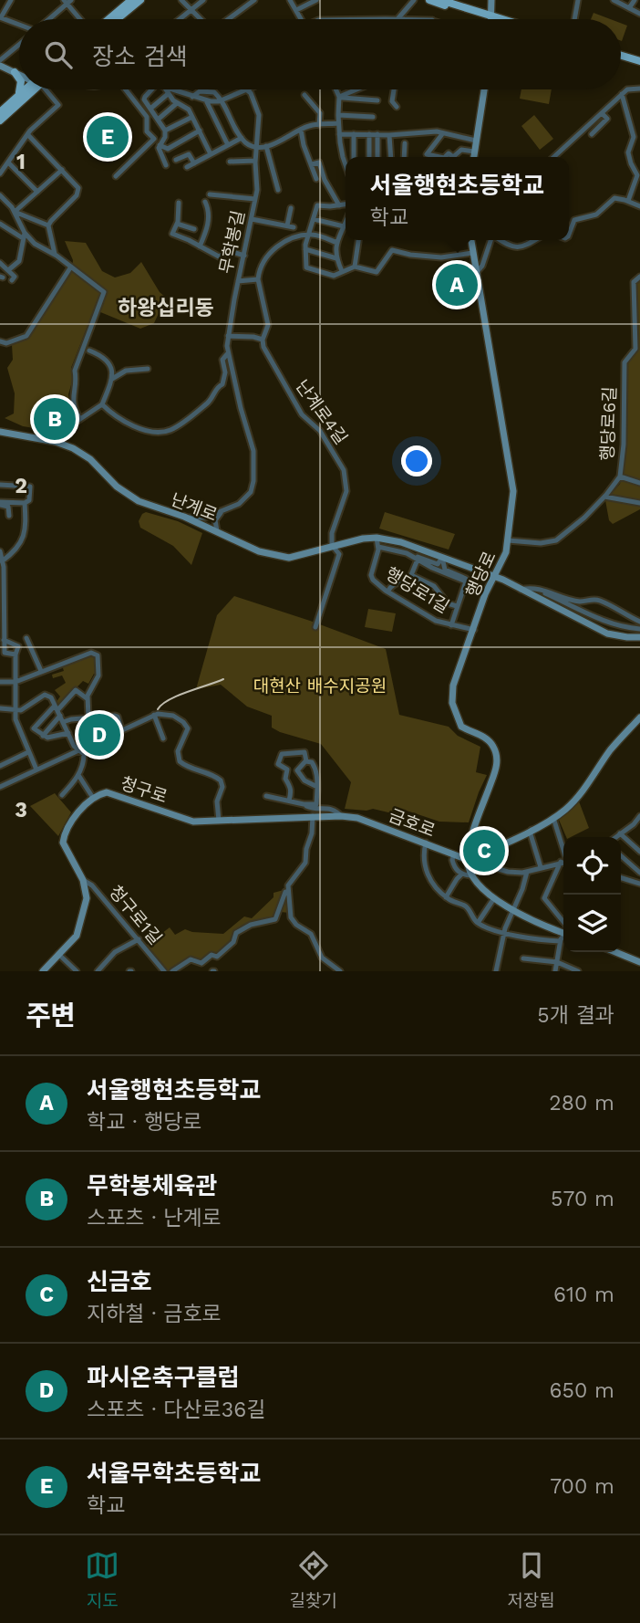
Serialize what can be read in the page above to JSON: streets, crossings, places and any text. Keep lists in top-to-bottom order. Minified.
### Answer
{"streets":{"main road":["난계로","행당로","청구로","금호로"],"street":["무학봉길","난계로4길","행당로6길","행당로1길","청구로1길"]},"crossings":[["무학봉길","난계로"],["난계로4길","난계로"],["행당로6길","행당로"],["난계로","행당로"],["난계로","행당로1길"],["행당로","행당로1길"],["행당로","금호로"],["청구로","금호로"],["청구로","청구로1길"]],"districts":["하왕십리동"],"parks":["대현산 배수지공원"],"page":{"search":"장소 검색","pins":["E","A","B","D","C"],"popup":["서울행현초등학교","학교"],"heading":["주변","5개 결과"],"list":[{"mark":"A","name":"서울행현초등학교","note":"학교 · 행당로","value":"280 m"},{"mark":"B","name":"무학봉체육관","note":"스포츠 · 난계로","value":"570 m"},{"mark":"C","name":"신금호","note":"지하철 · 금호로","value":"610 m"},{"mark":"D","name":"파시온축구클럽","note":"스포츠 · 다산로36길","value":"650 m"},{"mark":"E","name":"서울무학초등학교","note":"학교","value":"700 m"}],"nav":["지도","길찾기","저장됨"]},"grid":{"rows":["1","2","3"]}}
